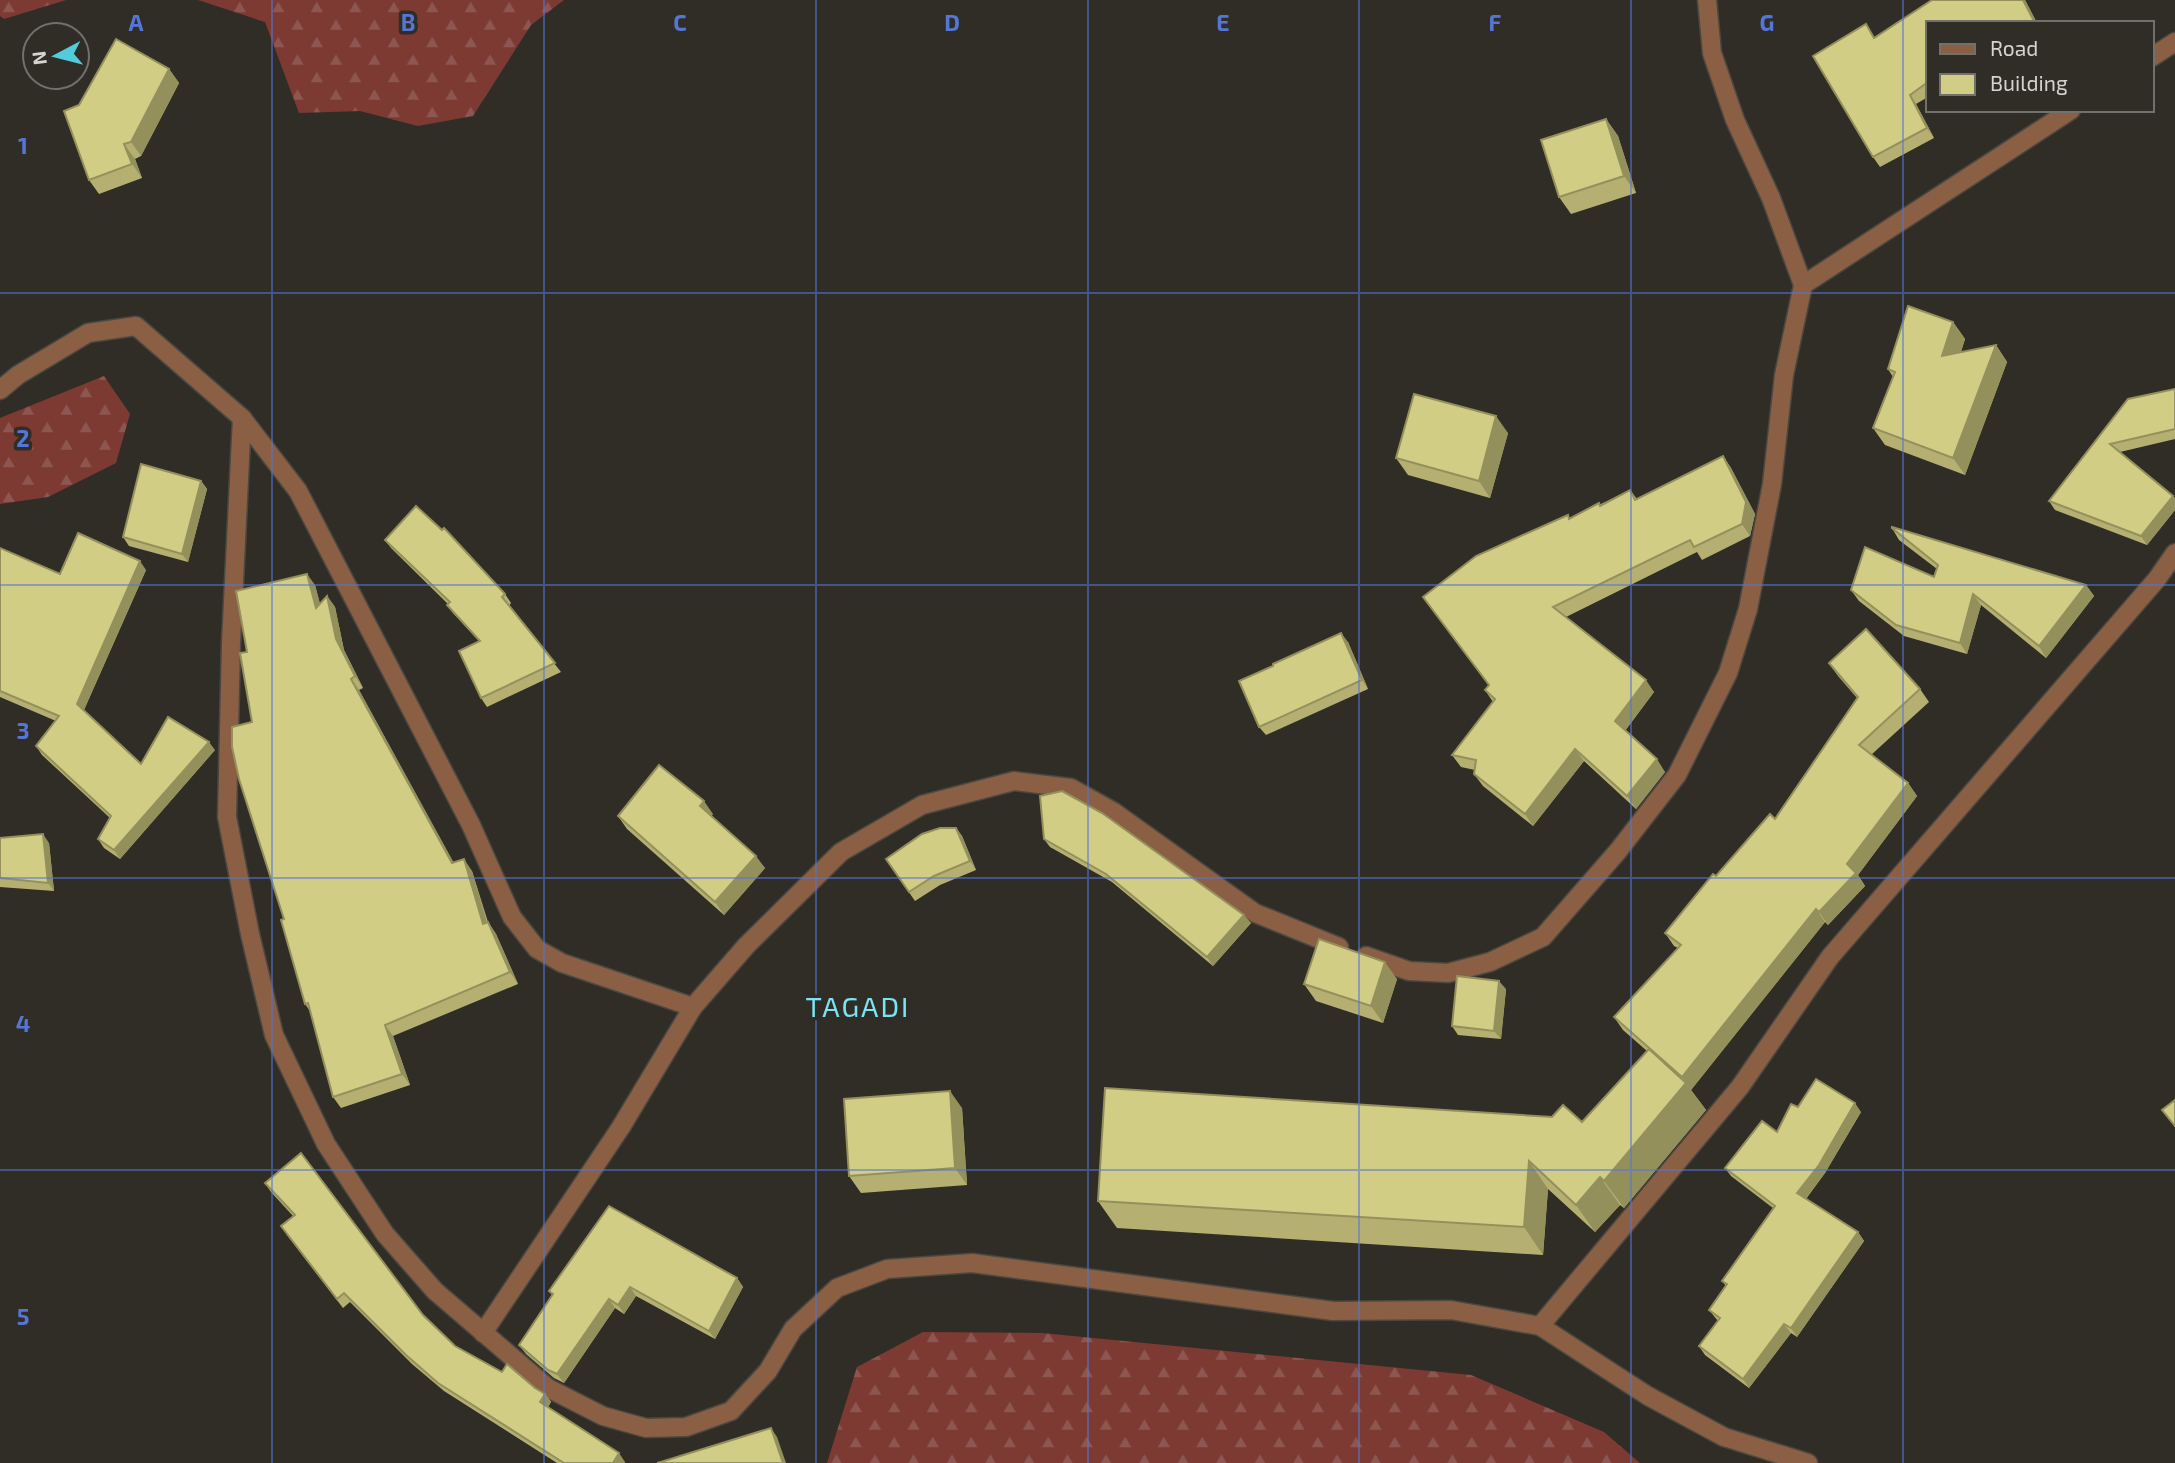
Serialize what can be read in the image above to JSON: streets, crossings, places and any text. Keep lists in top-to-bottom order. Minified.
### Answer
{"districts":["TAGADI"],"legend":["Road","Building"],"north":"left","grid":{"columns":["A","B","C","D","E","F","G"],"rows":["1","2","3","4","5"]}}
